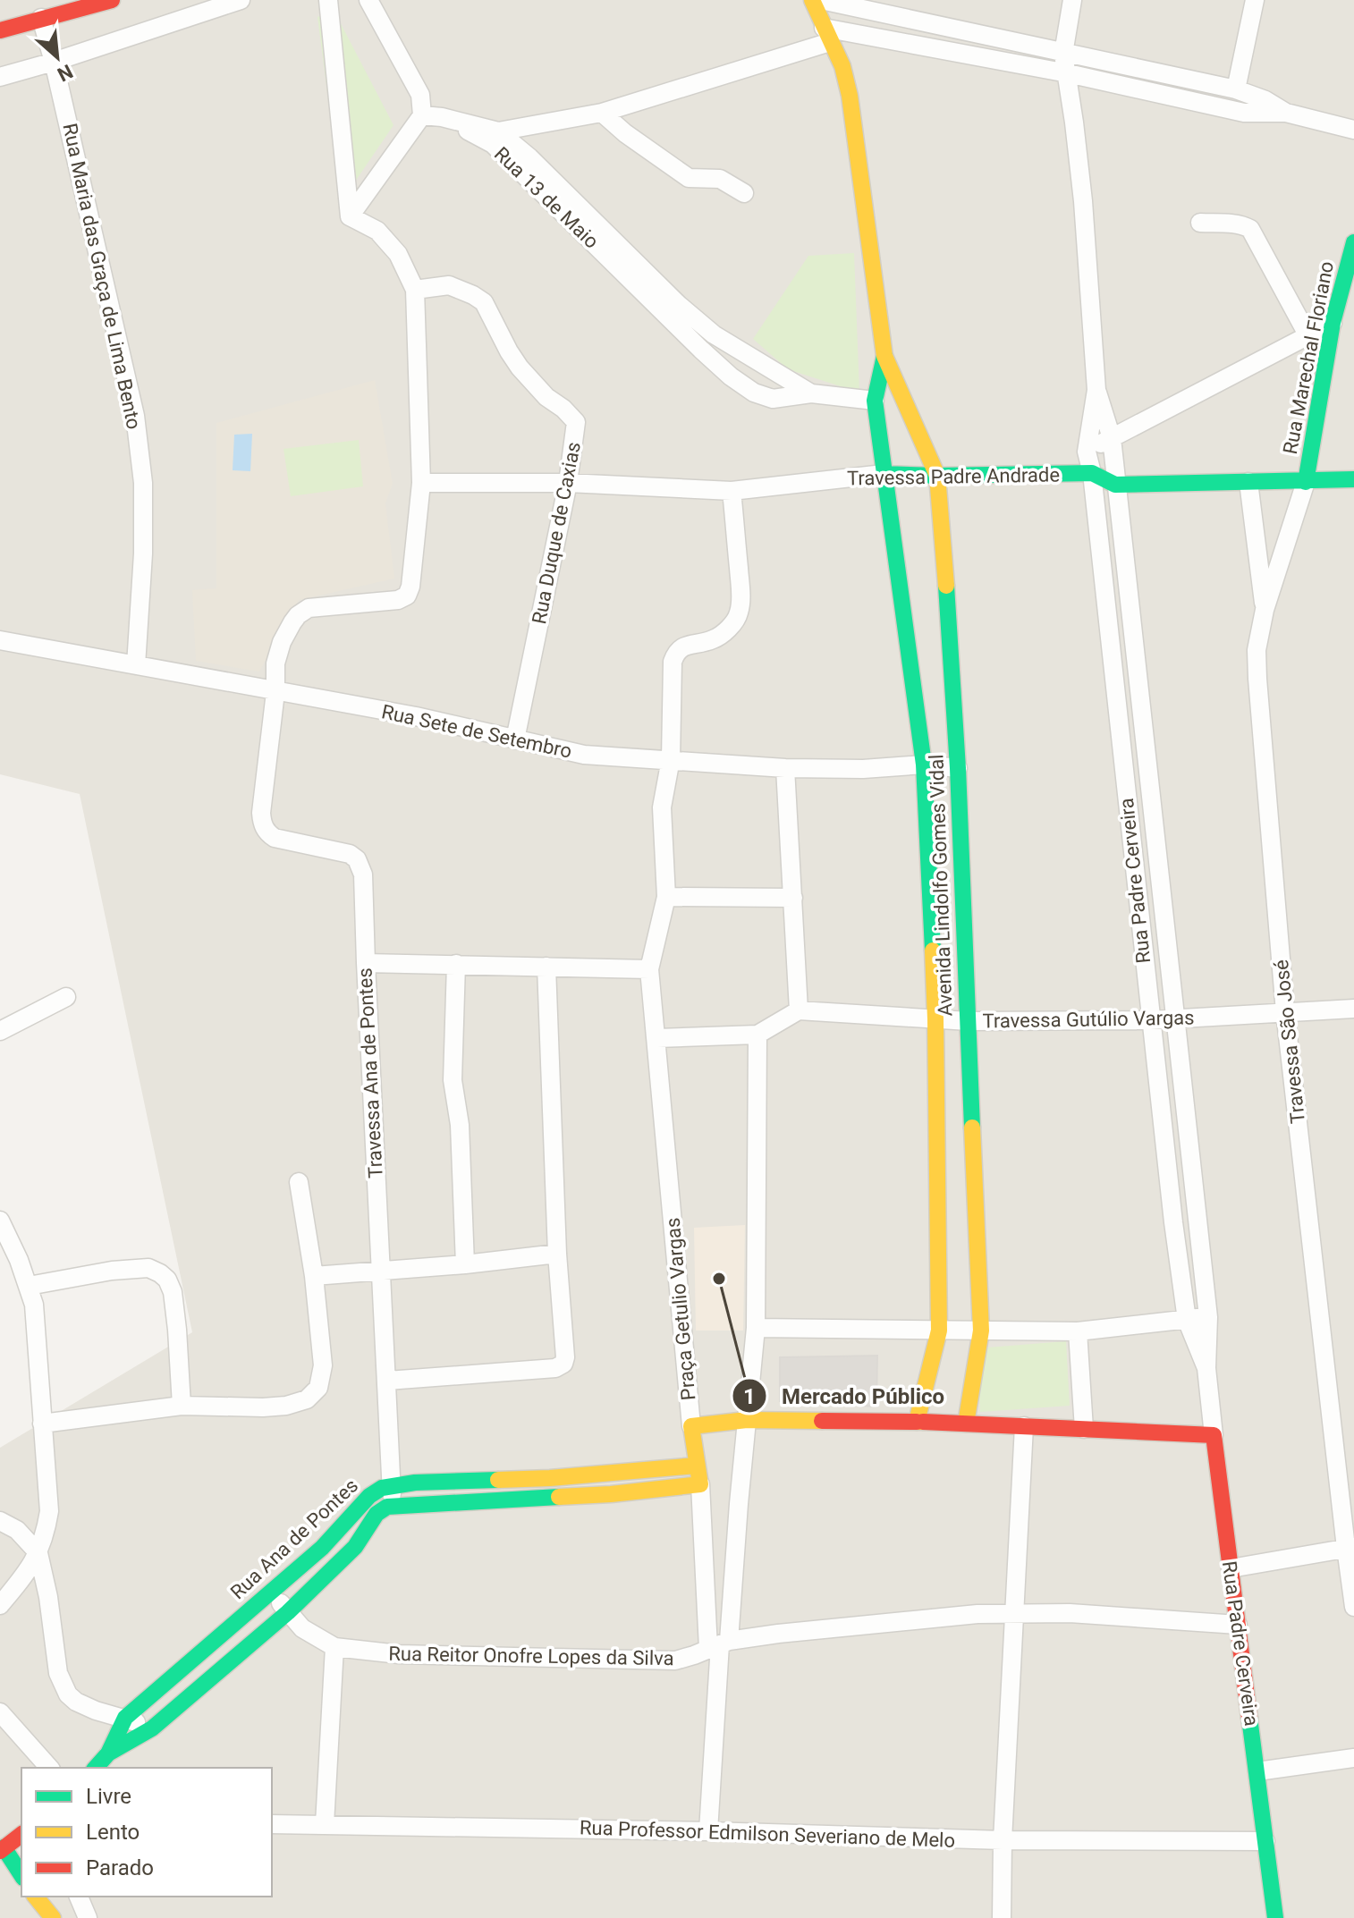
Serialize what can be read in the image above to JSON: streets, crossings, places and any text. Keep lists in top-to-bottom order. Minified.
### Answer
{"streets":{"main road":["Rua Marechal Floriano","Travessa Padre Andrade","Rua Padre Cerveira","Avenida Lindolfo Gomes Vidal","Praça Getulio Vargas","Rua Ana de Pontes"],"street":["Rua 13 de Maio","Rua Maria das Graça de Lima Bento","Rua Duque de Caxias","Rua Sete de Setembro","Travessa Gutúlio Vargas","Travessa São José","Travessa Ana de Pontes","Rua Reitor Onofre Lopes da Silva","Rua Professor Edmilson Severiano de Melo"]},"crossings":[["Rua 13 de Maio","Avenida Lindolfo Gomes Vidal"],["Rua Maria das Graça de Lima Bento","Rua Sete de Setembro"],["Rua Marechal Floriano","Travessa Padre Andrade"],["Rua Marechal Floriano","Travessa São José"],["Travessa Padre Andrade","Rua Duque de Caxias"],["Travessa Padre Andrade","Rua Padre Cerveira"],["Travessa Padre Andrade","Avenida Lindolfo Gomes Vidal"],["Travessa Padre Andrade","Travessa São José"],["Travessa Padre Andrade","Praça Getulio Vargas"],["Rua Duque de Caxias","Rua Sete de Setembro"],["Rua Sete de Setembro","Avenida Lindolfo Gomes Vidal"],["Rua Sete de Setembro","Travessa Ana de Pontes"],["Rua Sete de Setembro","Praça Getulio Vargas"],["Rua Padre Cerveira","Travessa Gutúlio Vargas"],["Rua Padre Cerveira","Rua Reitor Onofre Lopes da Silva"],["Rua Padre Cerveira","Rua Professor Edmilson Severiano de Melo"],["Avenida Lindolfo Gomes Vidal","Travessa Gutúlio Vargas"],["Travessa Gutúlio Vargas","Travessa São José"],["Travessa Ana de Pontes","Rua Ana de Pontes"],["Praça Getulio Vargas","Rua Ana de Pontes"],["Praça Getulio Vargas","Rua Reitor Onofre Lopes da Silva"],["Praça Getulio Vargas","Rua Professor Edmilson Severiano de Melo"],["Rua Ana de Pontes","Rua Reitor Onofre Lopes da Silva"]],"places":["Mercado Público"],"legend":["Livre","Lento","Parado"],"north":"bottom right"}
